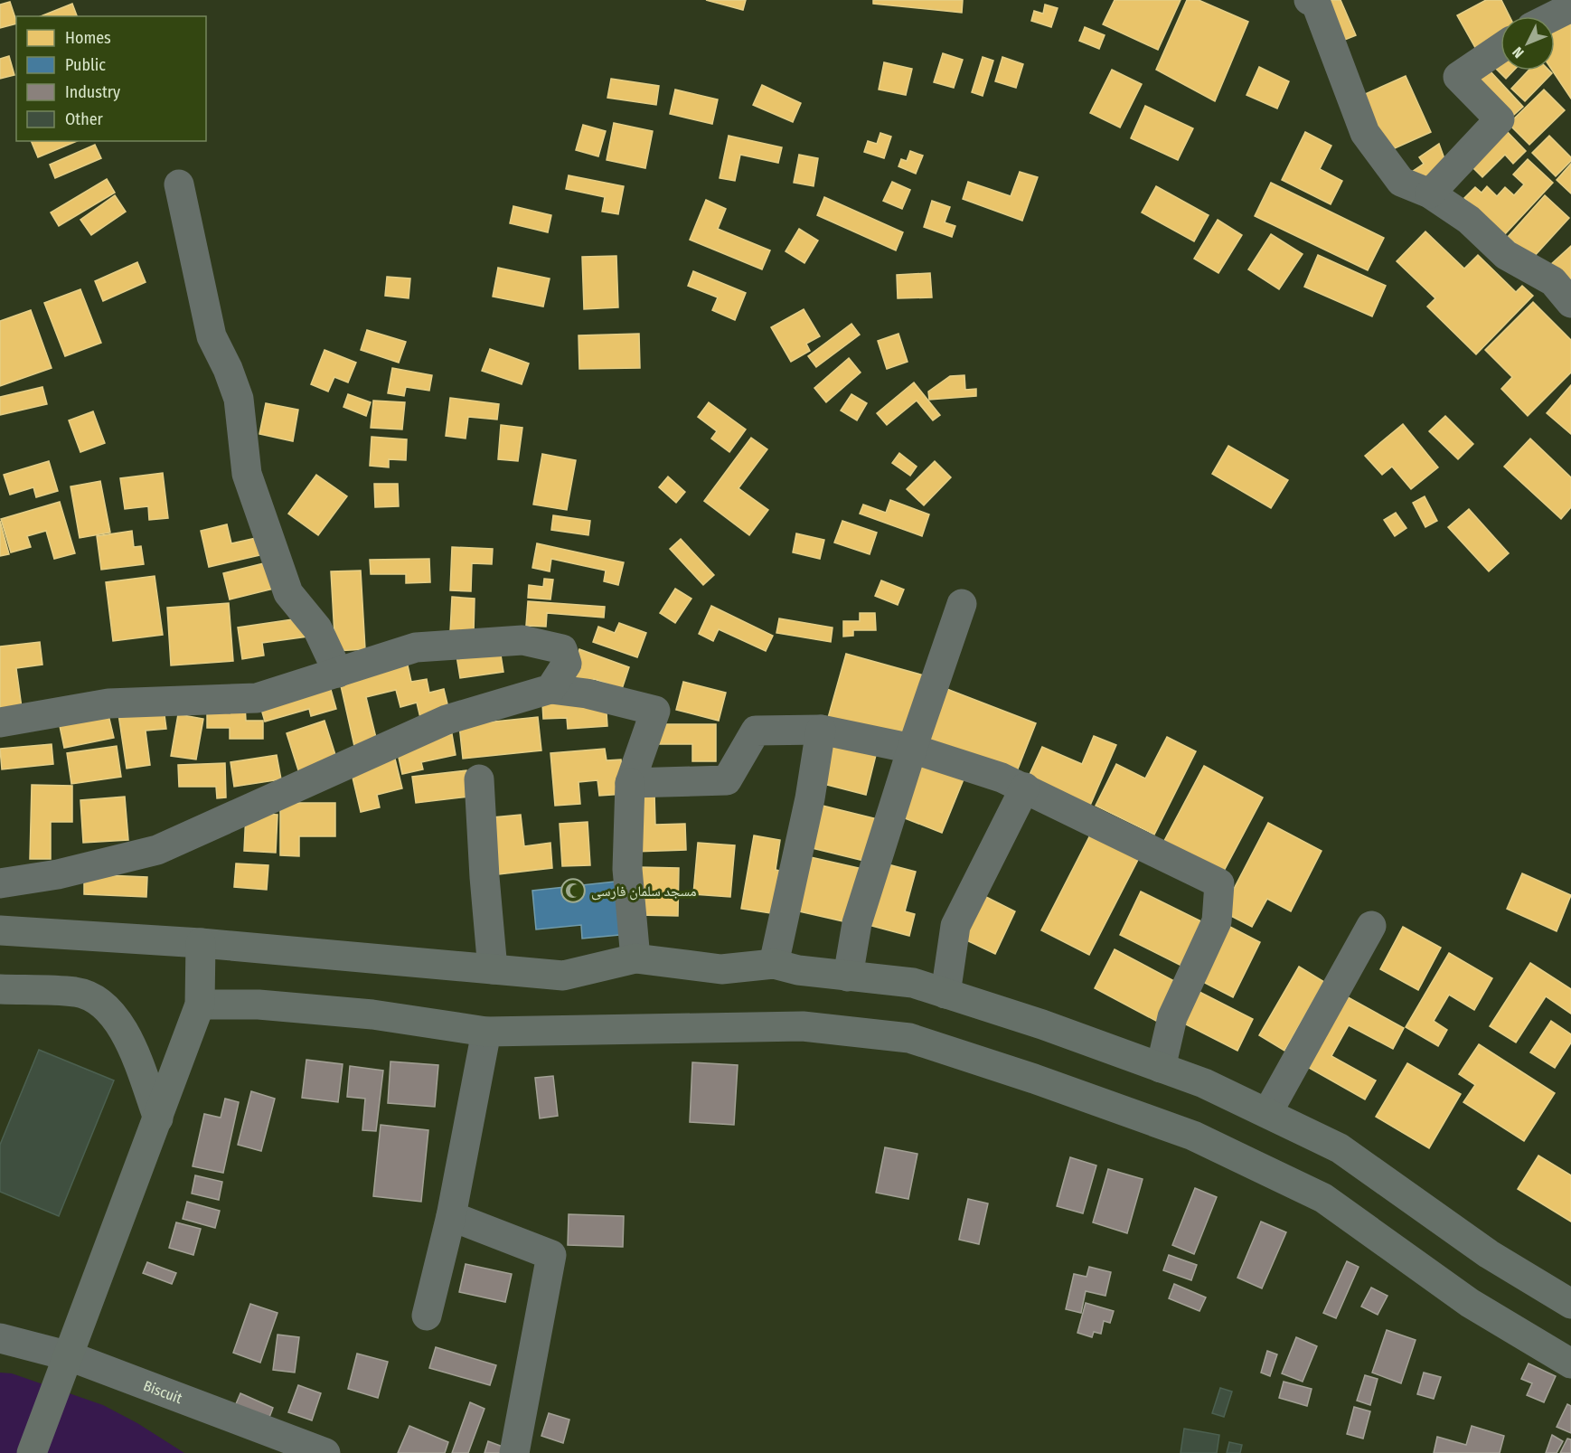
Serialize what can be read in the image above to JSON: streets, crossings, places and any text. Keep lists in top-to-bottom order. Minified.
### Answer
{"streets":{"street":["Biscuit"]},"places":{"mosque":["مسجد سلمان فارسی"]},"legend":["Homes","Public","Industry","Other"],"north":"bottom left"}
